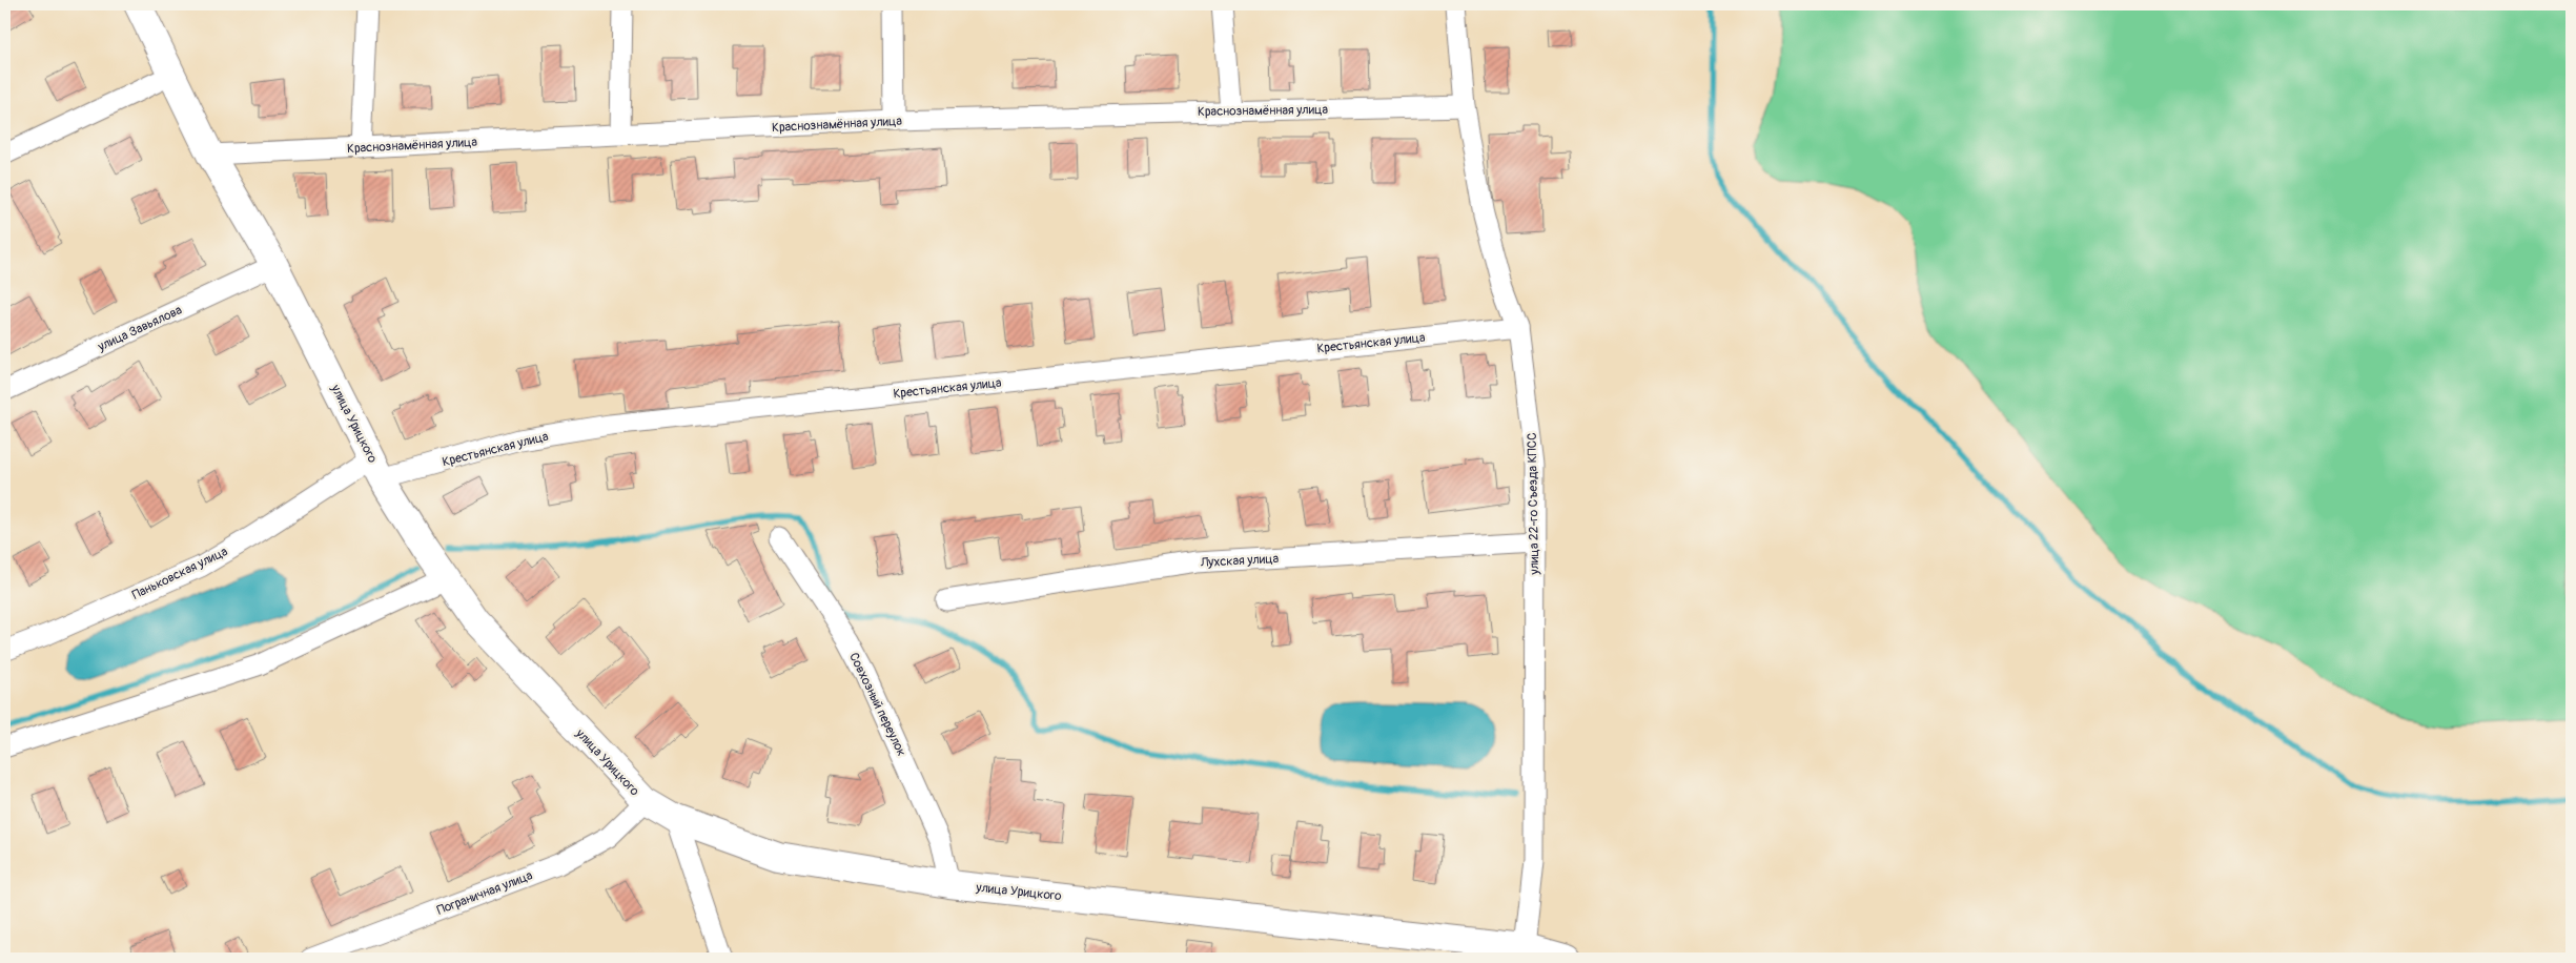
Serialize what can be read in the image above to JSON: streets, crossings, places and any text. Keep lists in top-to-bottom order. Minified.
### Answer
{"streets":{"main road":["улица Урицкого"],"street":["Краснознамённая улица","улица Завьялова","Крестьянская улица","улица 22-го Съезда КПСС","Лухская улица","Паньковская улица","Совхозный переулок","Пограничная улица"]},"crossings":[["Краснознамённая улица","улица Урицкого"],["Краснознамённая улица","улица 22-го Съезда КПСС"],["улица Завьялова","улица Урицкого"],["Крестьянская улица","улица Урицкого"],["Крестьянская улица","улица 22-го Съезда КПСС"],["Крестьянская улица","Паньковская улица"],["улица Урицкого","улица 22-го Съезда КПСС"],["улица Урицкого","Паньковская улица"],["улица Урицкого","Совхозный переулок"],["улица Урицкого","Пограничная улица"],["улица 22-го Съезда КПСС","Лухская улица"]]}
